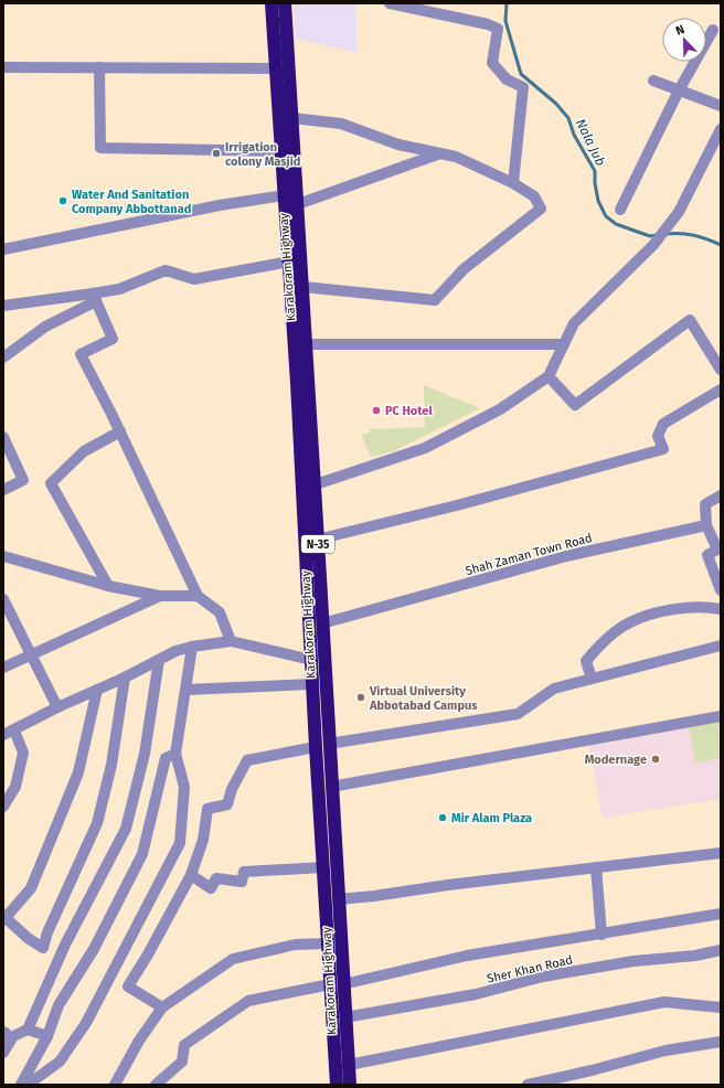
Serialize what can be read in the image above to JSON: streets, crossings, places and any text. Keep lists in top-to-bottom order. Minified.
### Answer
{"streets":{"highway":["Karakoram Highway","N-35"],"street":["Shah Zaman Town Road","Sher Khan Road"]},"crossings":[["Karakoram Highway","Shah Zaman Town Road"],["Karakoram Highway","Sher Khan Road"]],"water":["Nala Jub"],"places":["Irrigation colony Masjid","Water And Sanitation Company Abbottanad","PC Hotel","Virtual University Abbotabad Campus","Modernage","Mir Alam Plaza"],"north":"top left"}
